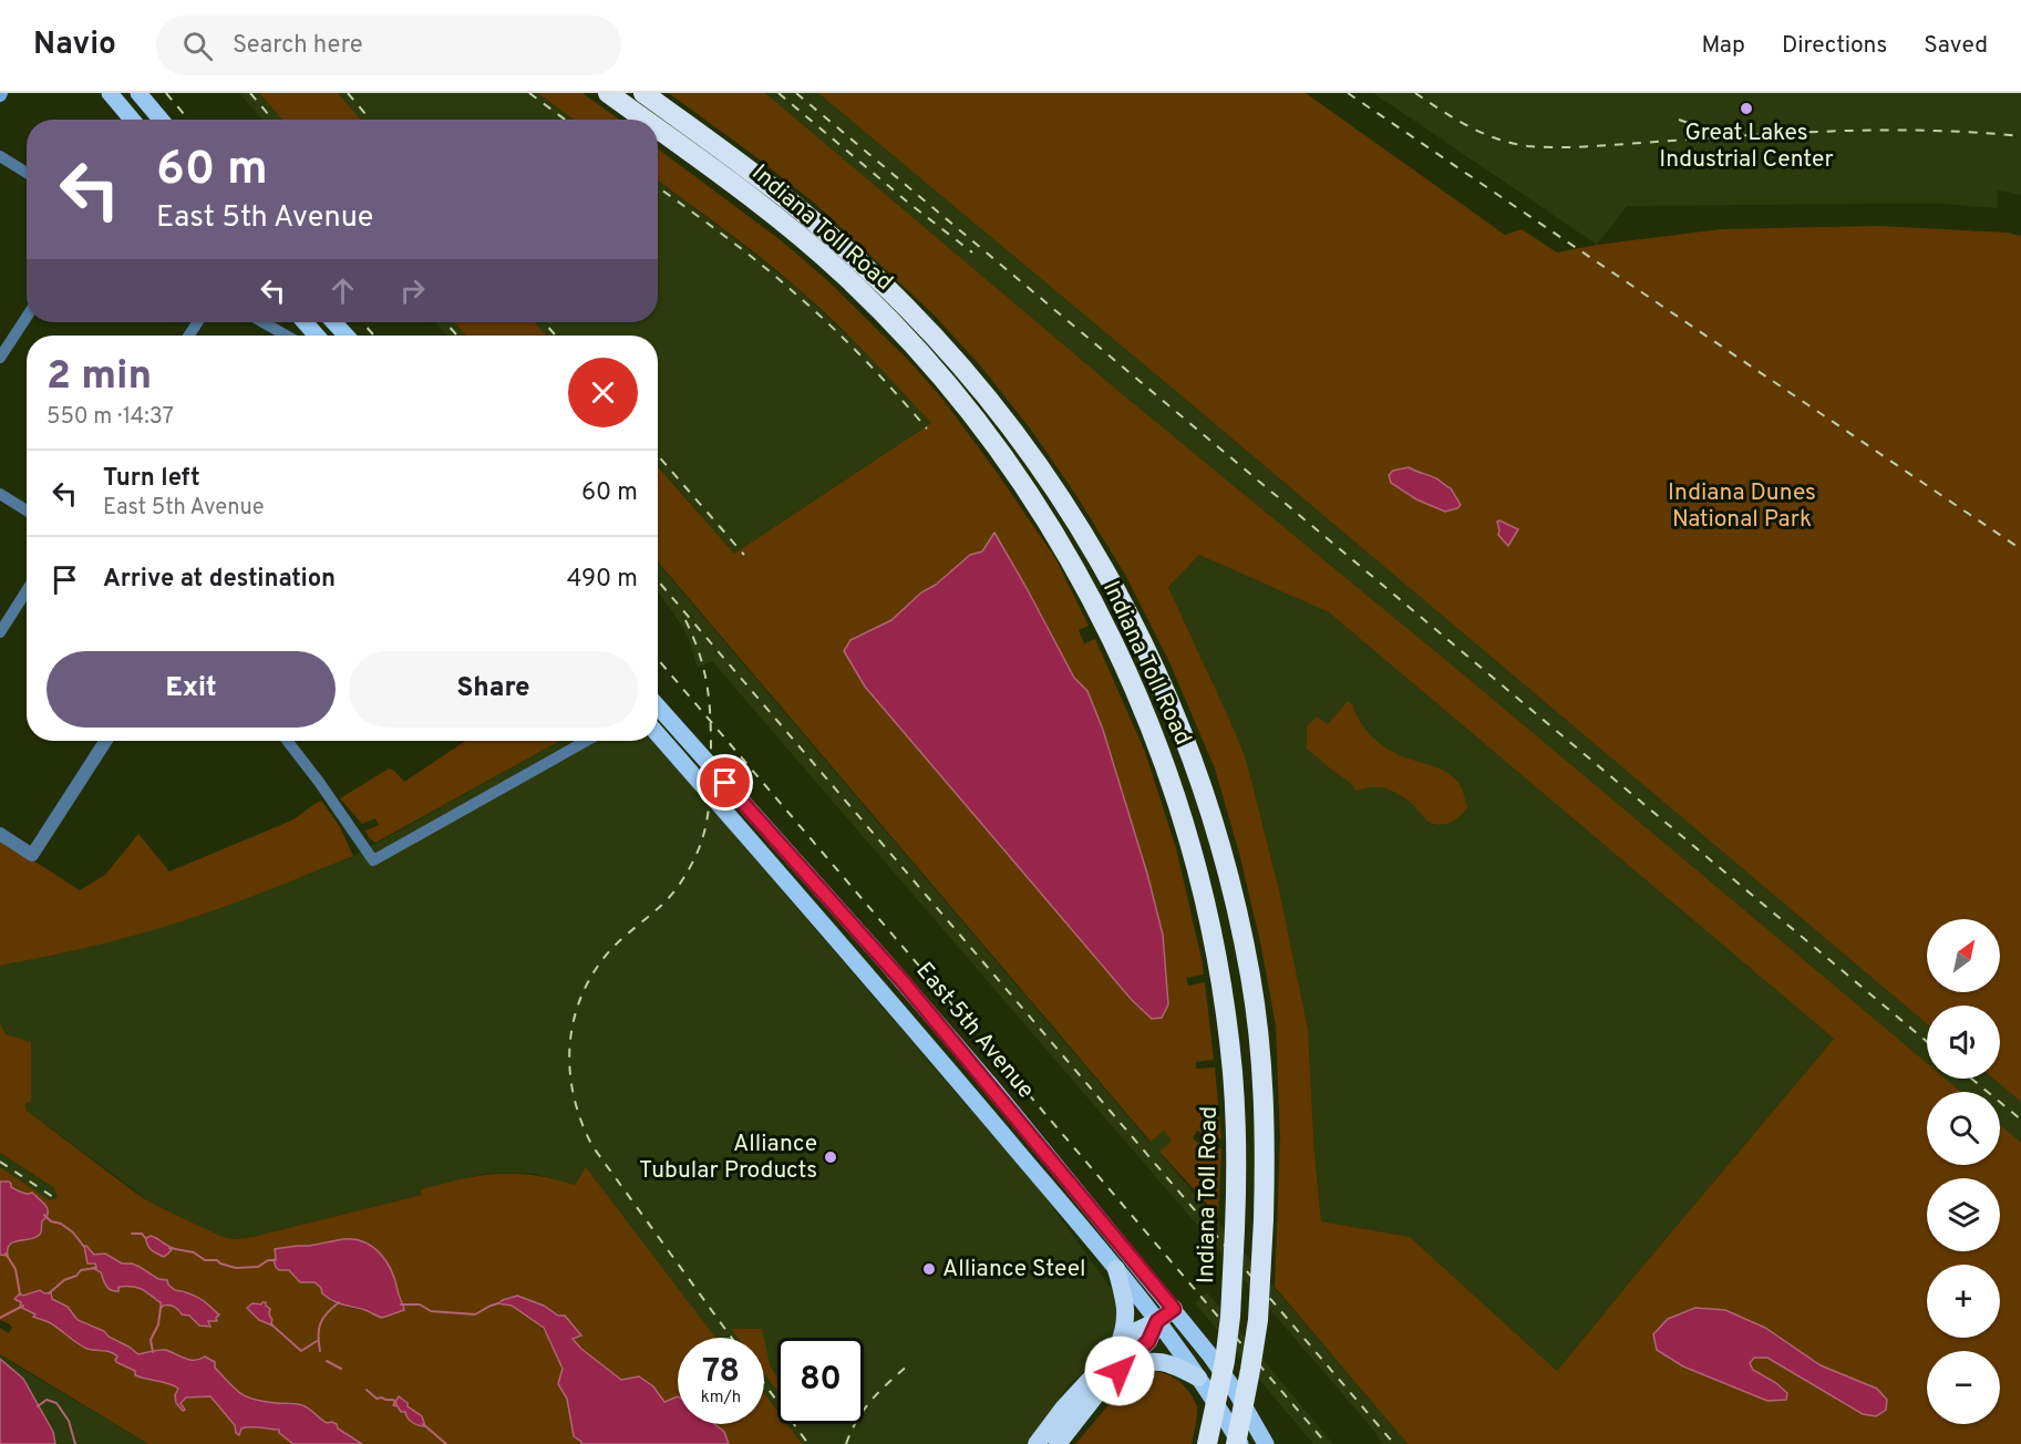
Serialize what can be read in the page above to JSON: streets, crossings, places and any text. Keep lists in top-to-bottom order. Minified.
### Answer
{"streets":{"highway":["Indiana Toll Road"],"main road":["East 5th Avenue"]},"crossings":[["Indiana Toll Road","East 5th Avenue"]],"parks":["Indiana Dunes National Park"],"places":["Great Lakes Industrial Center","Alliance Tubular Products","Alliance Steel"],"north":"top right","page":{"header":"Navio","search":"Search here","nav":["Map","Directions","Saved"],"turn":["60 m","East 5th Avenue"],"heading":["2 min","550 m · 14:37"],"list":[{"name":"Turn left","note":"East 5th Avenue","value":"60 m"},{"name":"Arrive at destination","value":"490 m"}],"buttons":["Exit","Share"],"map_buttons":["+","−"],"speed":"78 km/h","limit":"80"}}
